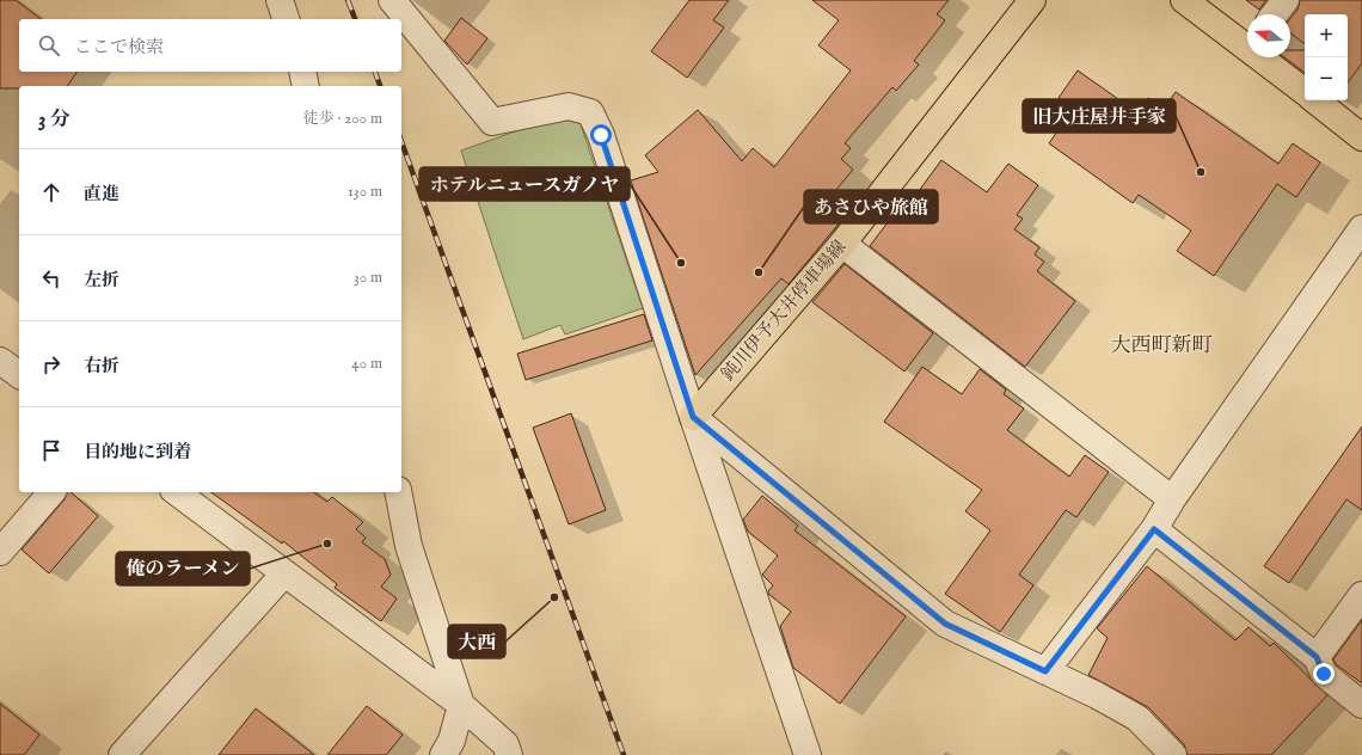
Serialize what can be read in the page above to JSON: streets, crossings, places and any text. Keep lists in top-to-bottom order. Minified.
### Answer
{"streets":{"main road":["鈍川伊予大井停車場線"]},"districts":["大西町新町"],"places":["旧大庄屋井手家","ホテルニュースガノヤ","あさひや旅館","俺のラーメン","大西"],"north":"left","page":{"map_buttons":["+","−"],"search":"ここで検索","heading":["3 分","徒歩 · 200 m"],"list":[["直進","130 m"],["左折","30 m"],["右折","40 m"],"目的地に到着"]}}
